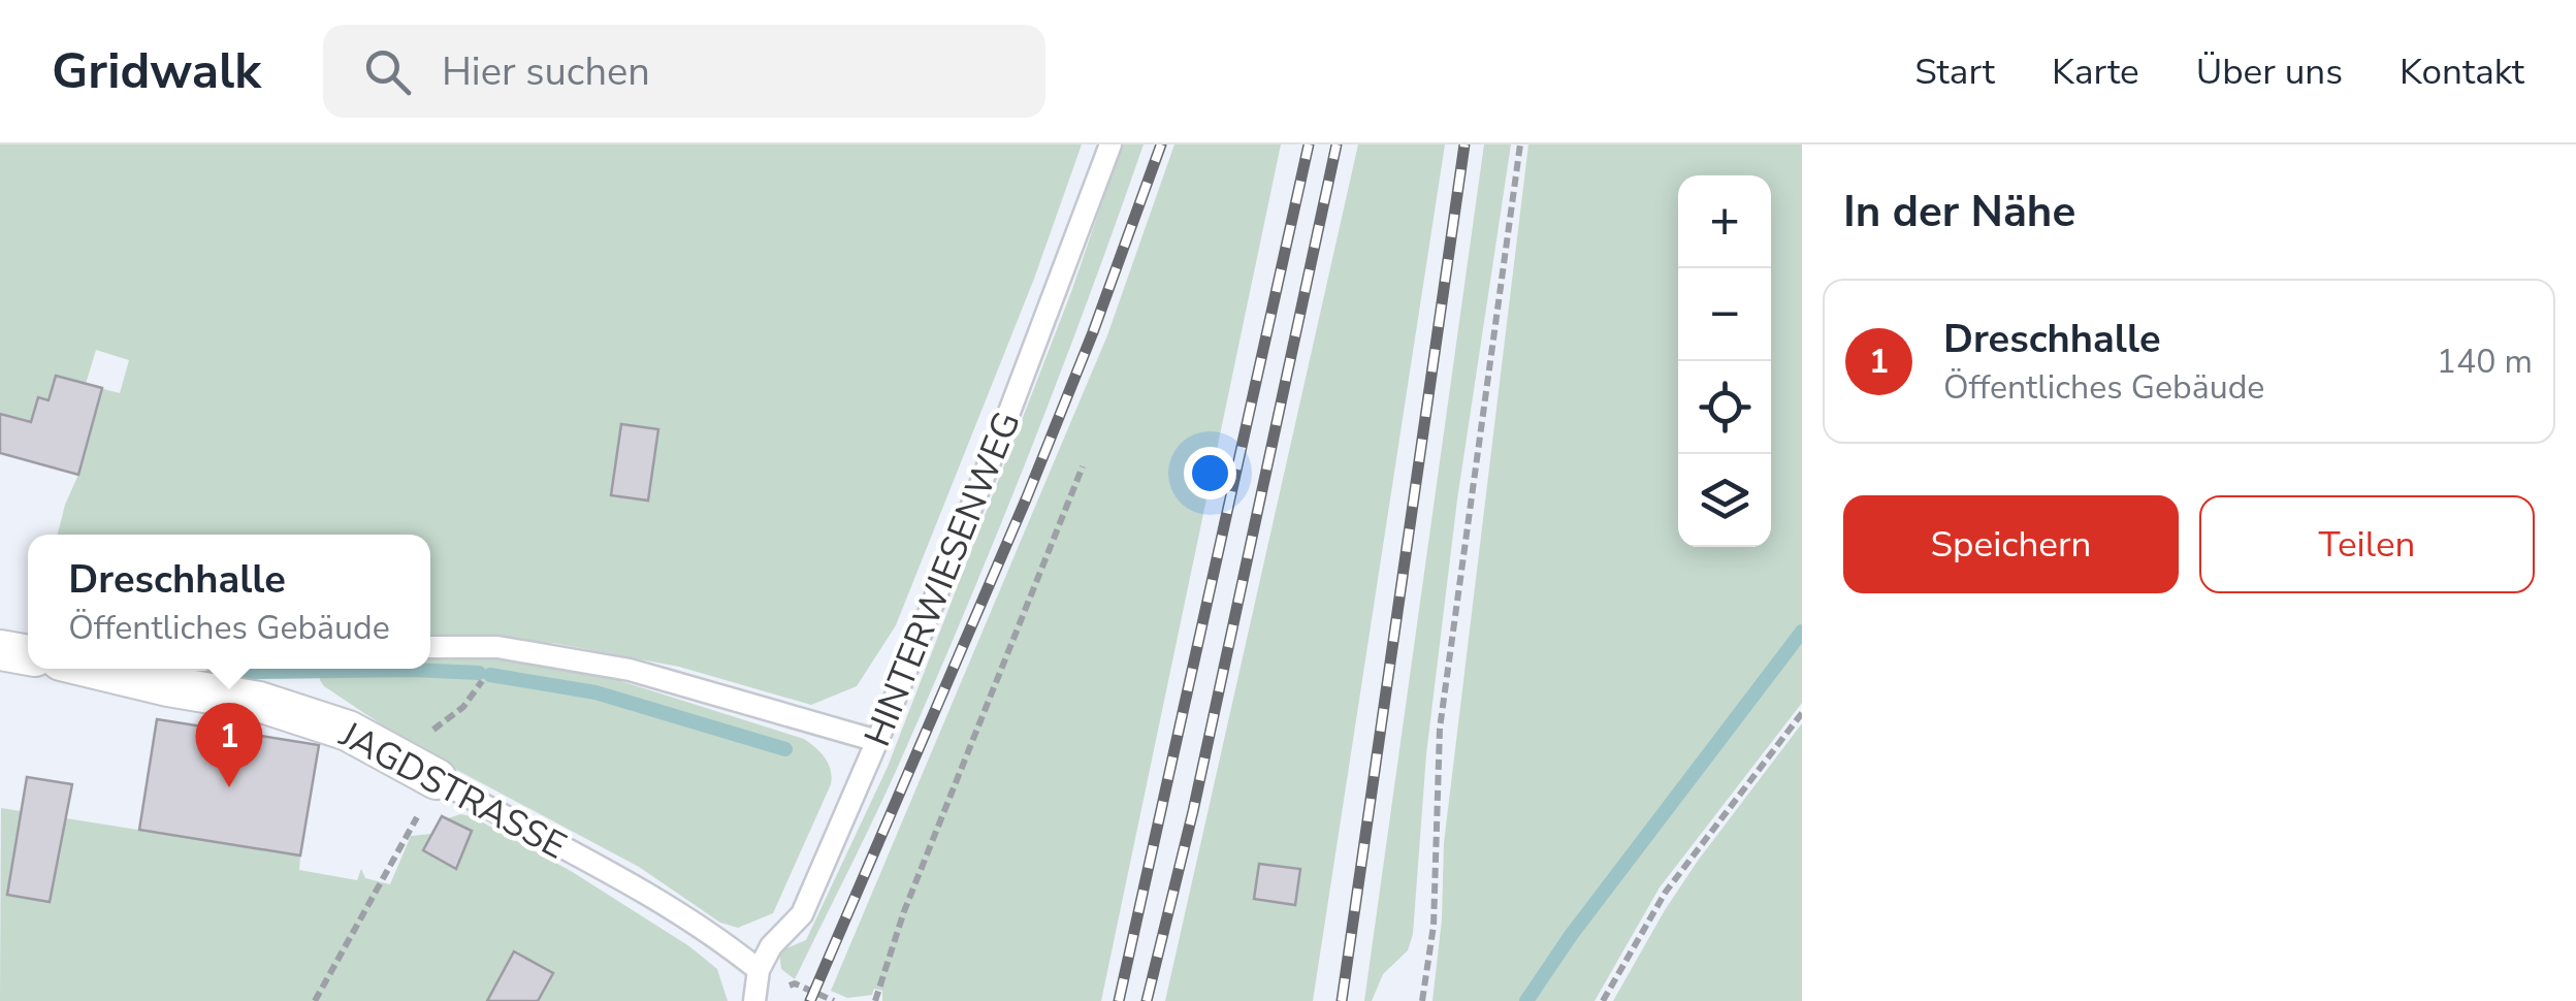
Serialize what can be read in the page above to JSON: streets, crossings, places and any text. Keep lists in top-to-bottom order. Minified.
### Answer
{"streets":{"street":["JAGDSTRASSE"],"lane":["HINTERWIESENWEG"]},"crossings":[["HINTERWIESENWEG","JAGDSTRASSE"]],"page":{"header":"Gridwalk","search":"Hier suchen","nav":["Start","Karte","Über uns","Kontakt"],"heading":"In der Nähe","map_buttons":["+","−"],"list":[{"mark":"1","name":"Dreschhalle","note":"Öffentliches Gebäude","value":"140 m"}],"buttons":["Speichern","Teilen"],"popup":["Dreschhalle","Öffentliches Gebäude"],"pins":"1"}}
